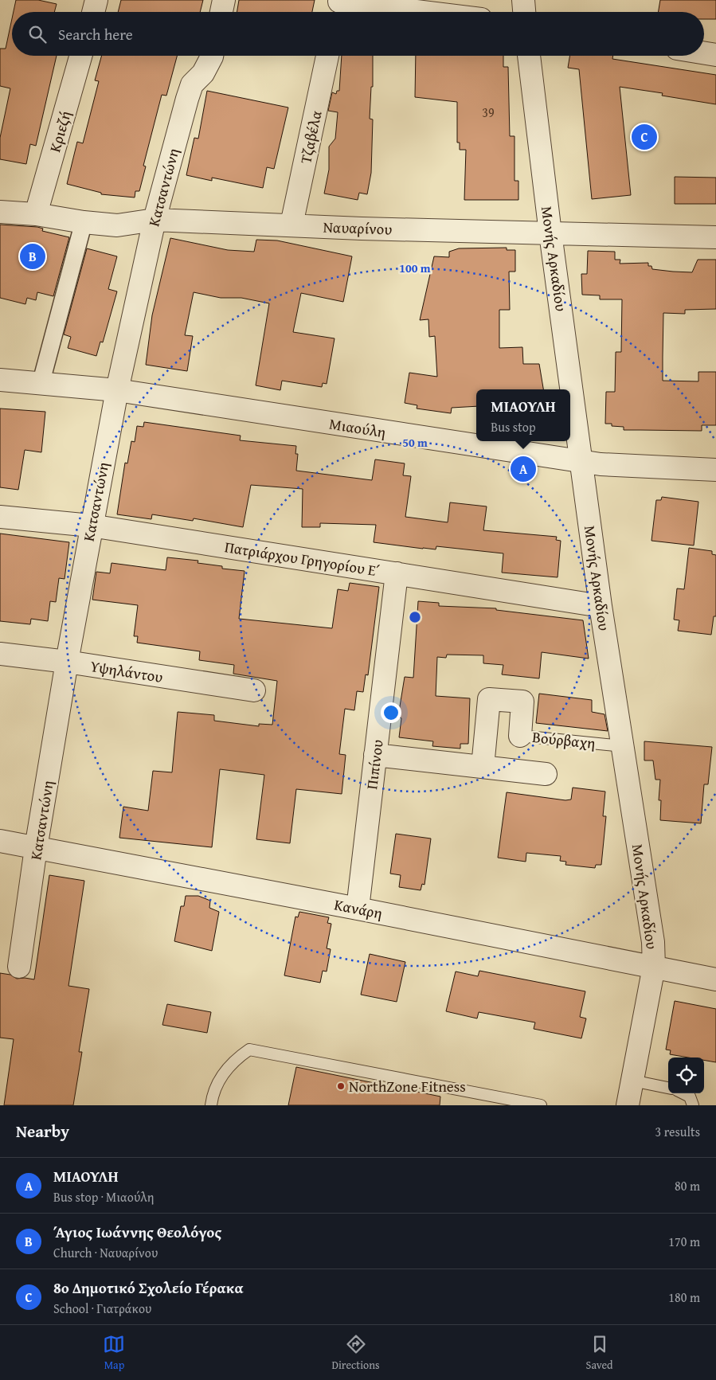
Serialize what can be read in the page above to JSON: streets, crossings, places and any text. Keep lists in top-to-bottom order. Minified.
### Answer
{"streets":{"street":["Κριεζή","Τζαβέλα","Κατσαντώνη","Ναυαρίνου","Μονής Αρκαδίου","Μιαούλη","Πατριάρχου Γρηγορίου Ε΄","Υψηλάντου","Βούρβαχη","Πιπίνου","Κανάρη"]},"crossings":[["Κριεζή","Ναυαρίνου"],["Τζαβέλα","Ναυαρίνου"],["Κατσαντώνη","Ναυαρίνου"],["Κατσαντώνη","Μιαούλη"],["Κατσαντώνη","Πατριάρχου Γρηγορίου Ε΄"],["Κατσαντώνη","Υψηλάντου"],["Κατσαντώνη","Κανάρη"],["Ναυαρίνου","Μονής Αρκαδίου"],["Μονής Αρκαδίου","Μιαούλη"],["Μονής Αρκαδίου","Πατριάρχου Γρηγορίου Ε΄"],["Μονής Αρκαδίου","Βούρβαχη"],["Μονής Αρκαδίου","Κανάρη"],["Πατριάρχου Γρηγορίου Ε΄","Πιπίνου"],["Πιπίνου","Κανάρη"]],"places":["NorthZone Fitness"],"house_numbers":["39"],"page":{"search":"Search here","pins":["C","B","A"],"popup":["ΜΙΑΟΥΛΗ","Bus stop"],"heading":["Nearby","3 results"],"list":[{"mark":"A","name":"ΜΙΑΟΥΛΗ","note":"Bus stop · Μιαούλη","value":"80 m"},{"mark":"B","name":"Άγιος Ιωάννης Θεολόγος","note":"Church · Ναυαρίνου","value":"170 m"},{"mark":"C","name":"8ο Δημοτικό Σχολείο Γέρακα","note":"School · Γιατράκου","value":"180 m"}],"nav":["Map","Directions","Saved"]},"rings":["100 m","50 m"]}
